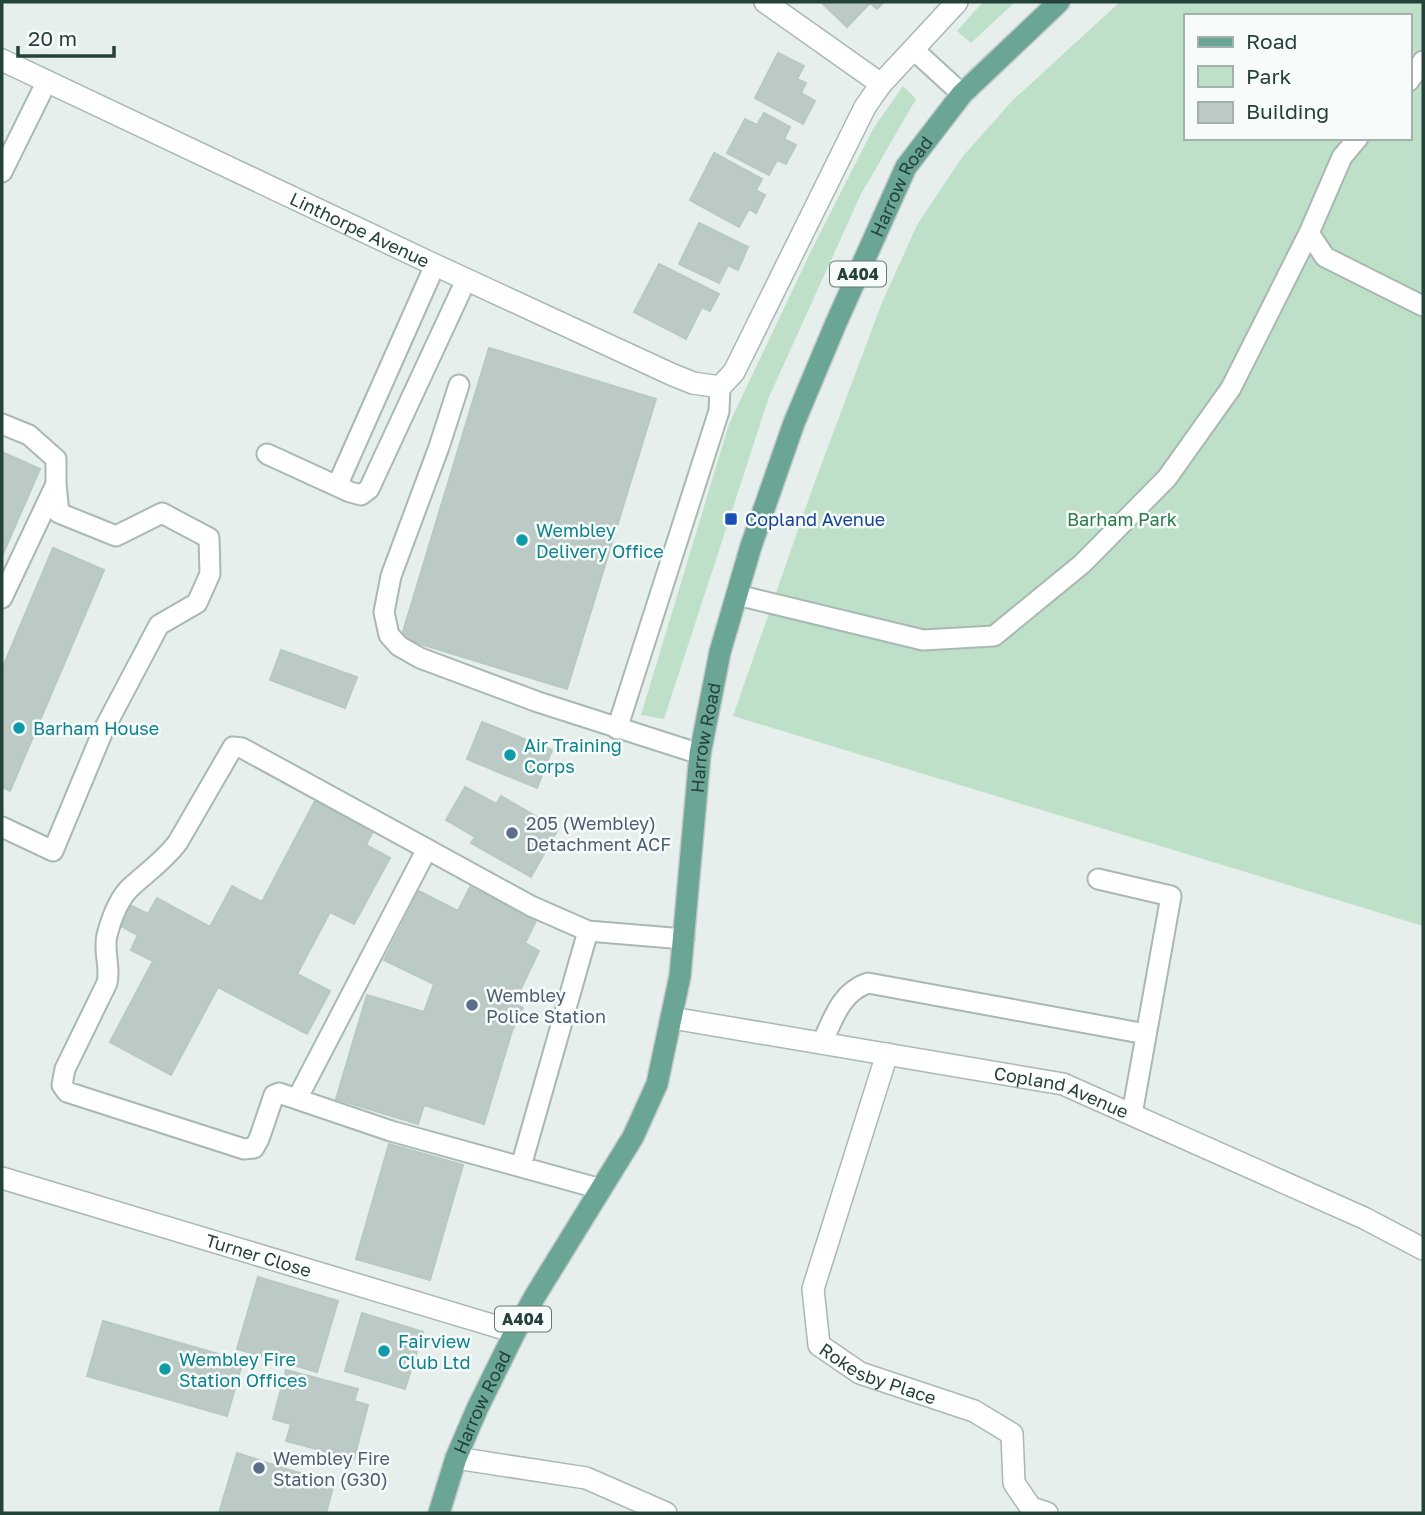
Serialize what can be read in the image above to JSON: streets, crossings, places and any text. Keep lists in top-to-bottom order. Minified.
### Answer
{"streets":{"main road":["Harrow Road","A404"],"street":["Linthorpe Avenue","Copland Avenue","Turner Close","Rokesby Place"]},"crossings":[["Harrow Road","Copland Avenue"],["Harrow Road","Turner Close"],["Copland Avenue","Rokesby Place"]],"parks":["Barham Park"],"places":{"transit":["Copland Avenue"],"other":["Wembley Delivery Office","Barham House","Air Training Corps","205 (Wembley) Detachment ACF","Wembley Police Station","Fairview Club Ltd","Wembley Fire Station Offices","Wembley Fire Station (G30)"]},"legend":["Road","Park","Building"],"scale_bar":"20 m"}
